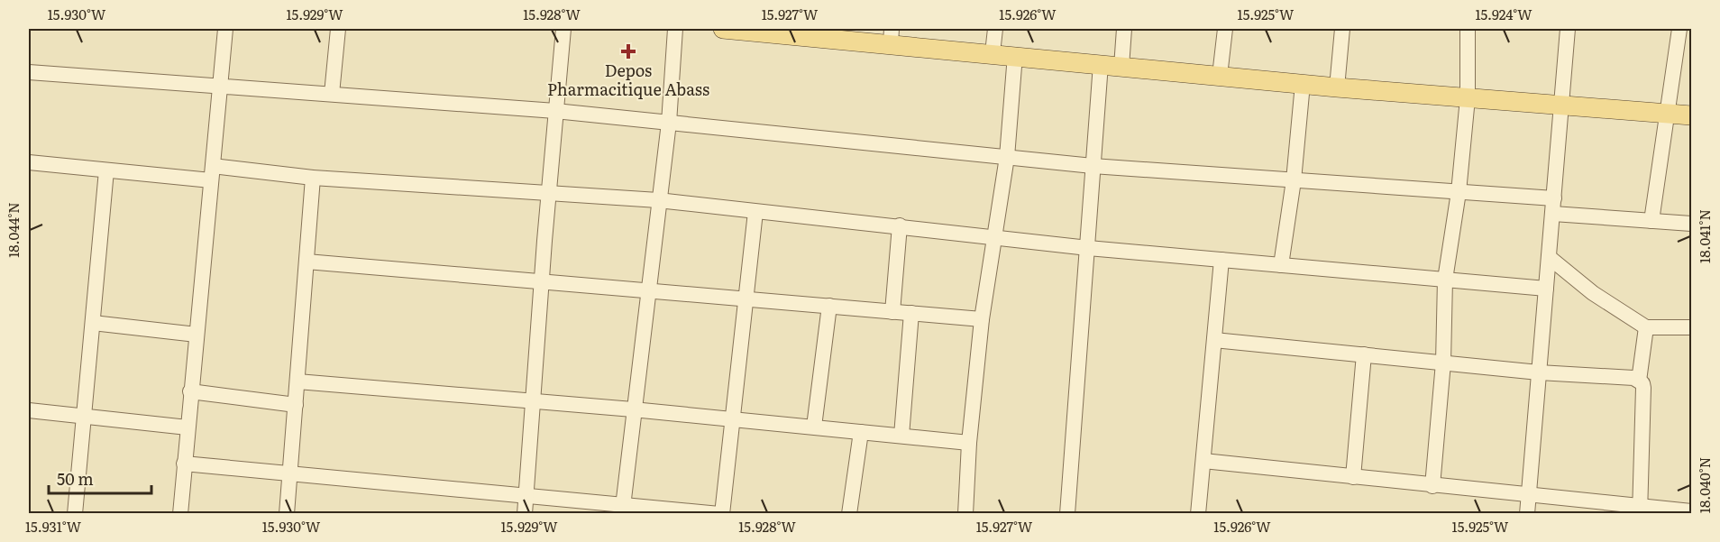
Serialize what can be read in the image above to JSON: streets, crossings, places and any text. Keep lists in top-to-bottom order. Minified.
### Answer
{"places":{"health":["Depos Pharmacitique Abass"]},"scale_bar":"50 m","coordinates":["15.930°W","15.929°W","15.928°W","15.927°W","15.926°W","15.925°W","15.924°W","18.044°N","18.041°N","18.040°N","15.931°W"]}
